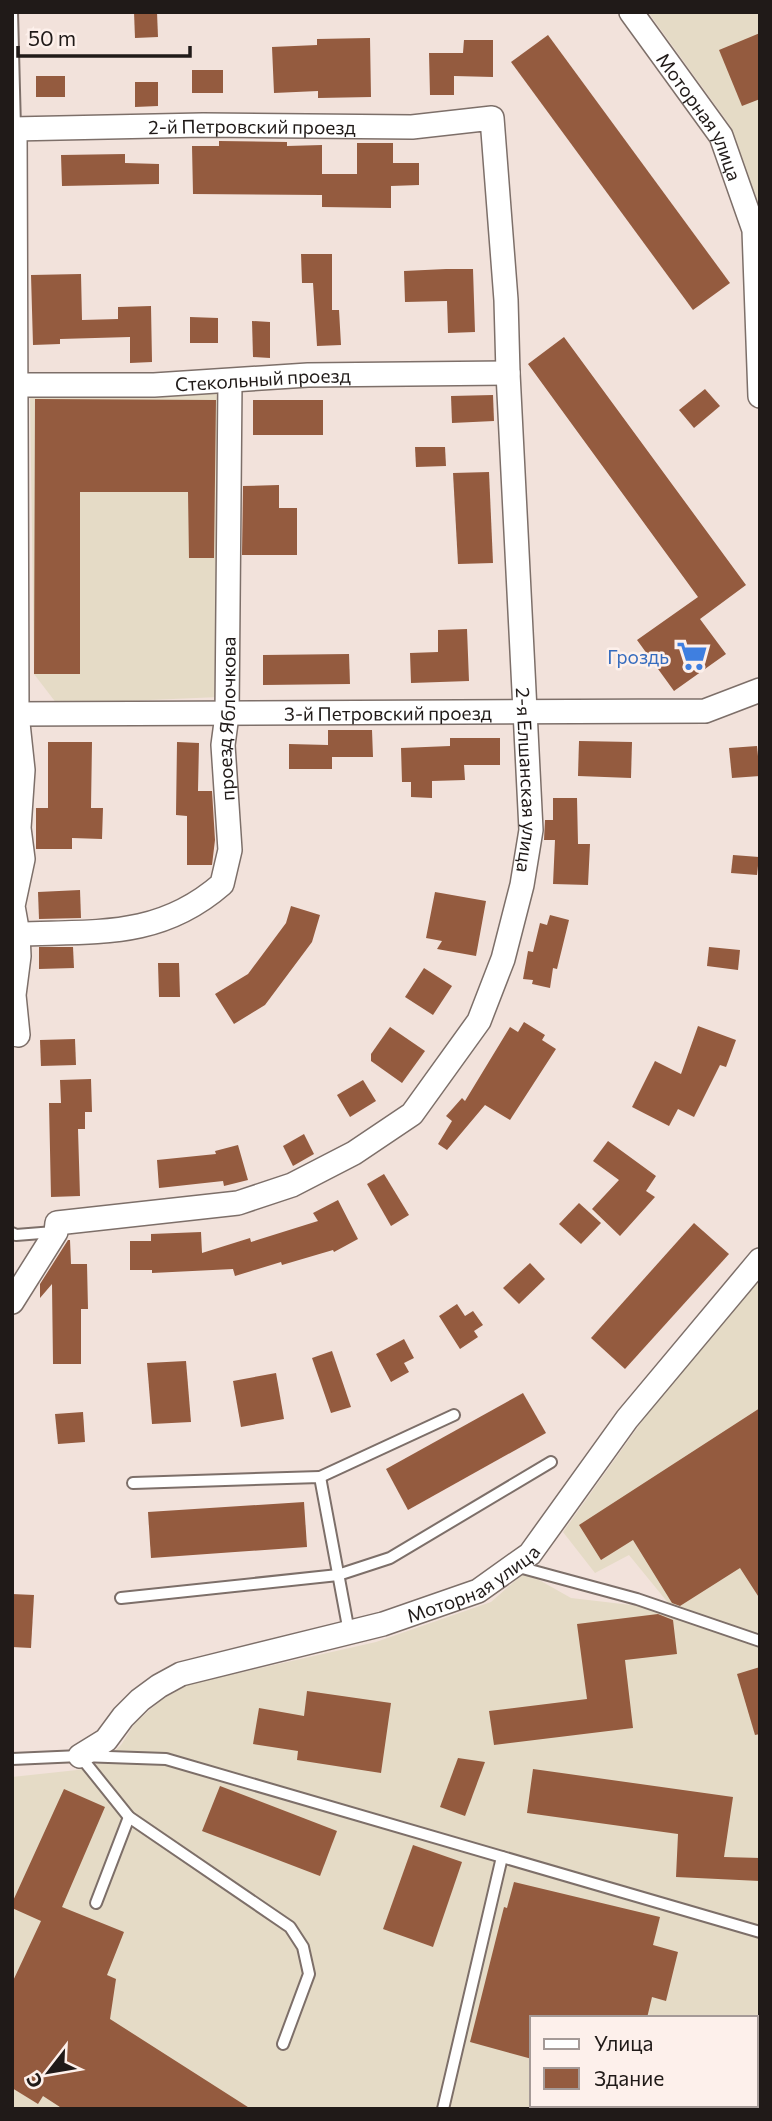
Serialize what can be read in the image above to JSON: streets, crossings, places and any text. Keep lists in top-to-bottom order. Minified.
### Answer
{"streets":{"street":["Моторная улица","2-й Петровский проезд","Стекольный проезд","3-й Петровский проезд","проезд Яблочкова","2-я Елшанская улица"]},"crossings":[["2-й Петровский проезд","2-я Елшанская улица"],["Стекольный проезд","проезд Яблочкова"],["Стекольный проезд","2-я Елшанская улица"],["3-й Петровский проезд","проезд Яблочкова"],["3-й Петровский проезд","2-я Елшанская улица"]],"places":{"supermarket":["Гроздь"]},"legend":["Улица","Здание"],"scale_bar":"50 m","north":"bottom left"}
